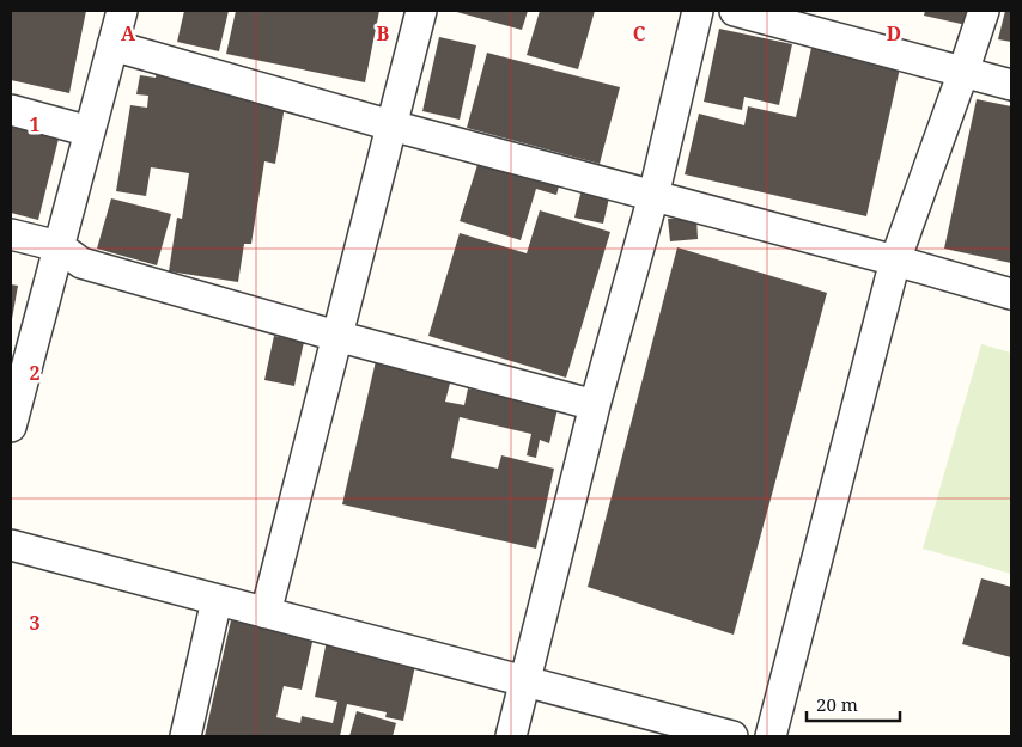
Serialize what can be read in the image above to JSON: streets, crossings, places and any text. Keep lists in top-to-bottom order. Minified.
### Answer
{"scale_bar":"20 m","grid":{"columns":["A","B","C","D"],"rows":["1","2","3"]}}
